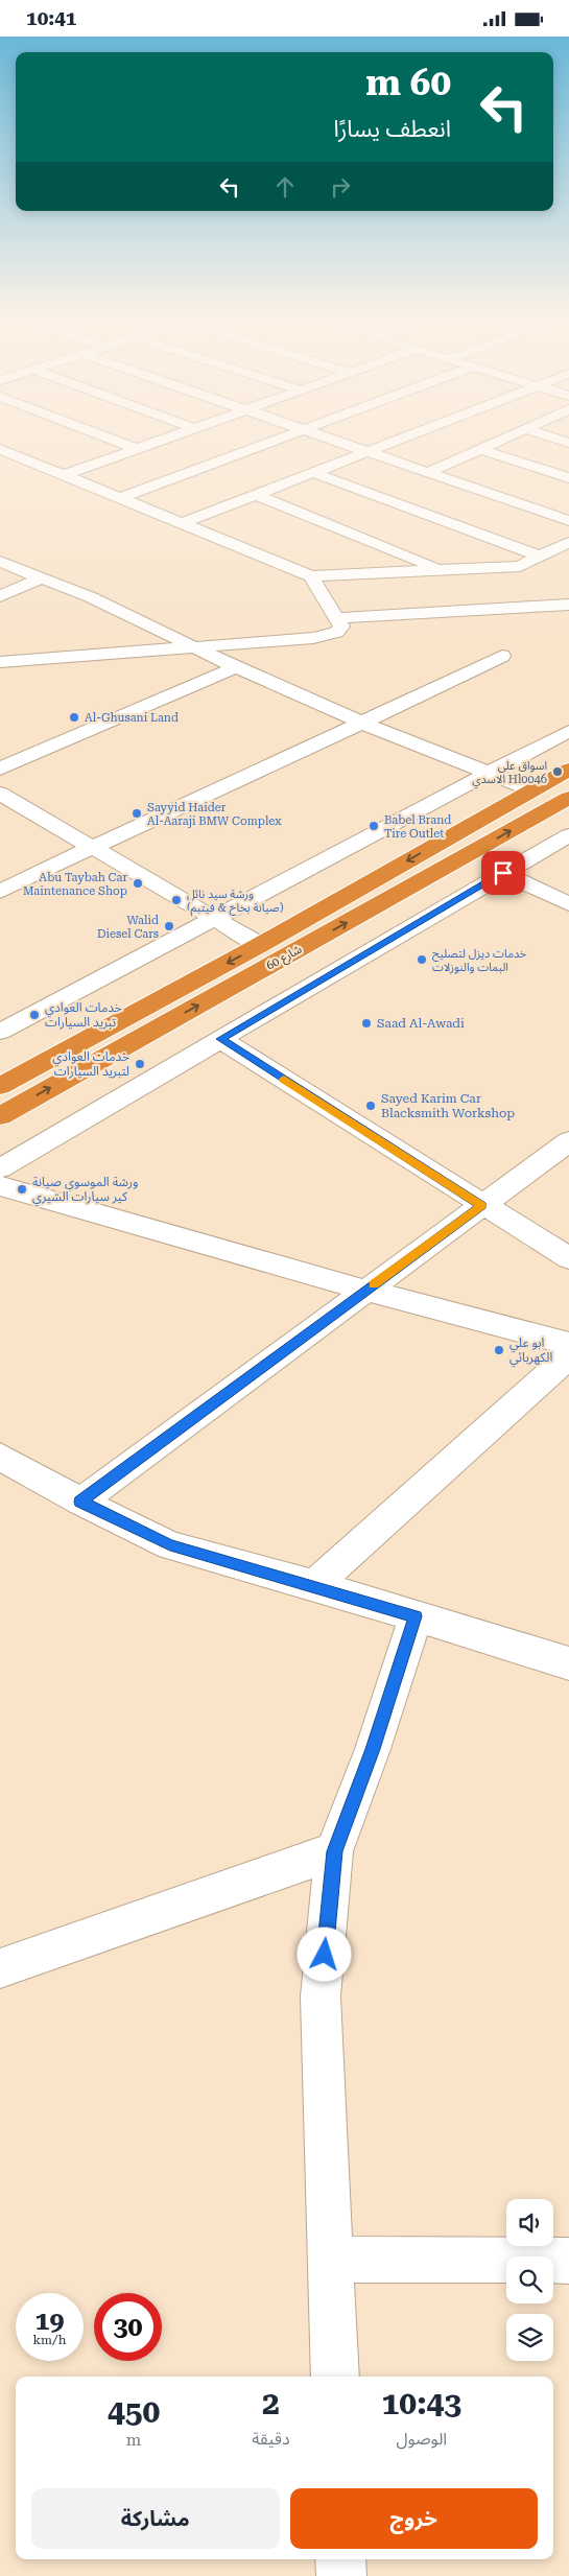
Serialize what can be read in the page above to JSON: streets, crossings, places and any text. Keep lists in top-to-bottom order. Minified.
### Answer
{"streets":{"highway":["شارع 60"]},"places":["Al-Ghusani Land","اسواق علي الاسدي Hl0046","Sayyid Haider Al-Aaraji BMW Complex","Babel Brand Tire Outlet","Abu Taybah Car Maintenance Shop","ورشة سيد نائل (صيانة بخاخ & فيتبم)","Walid Diesel Cars","خدمات ديزل لتصليح البمات والنوزلات","خدمات العوادي تبريد السيارات","Saad Al-Awadi","خدمات العوادي لتبريد السيارات","Sayed Karim Car Blacksmith Workshop","ورشة الموسوي صيانة كير سيارات الشيري","ابو علي الكهربائي"],"page":{"status":"10:41","turn":["60 m","انعطف يسارًا"],"speed":"19 km/h","limit":"30","eta":["10:43","الوصول","2","دقيقة","450","m"],"buttons":["خروج","مشاركة"]}}
